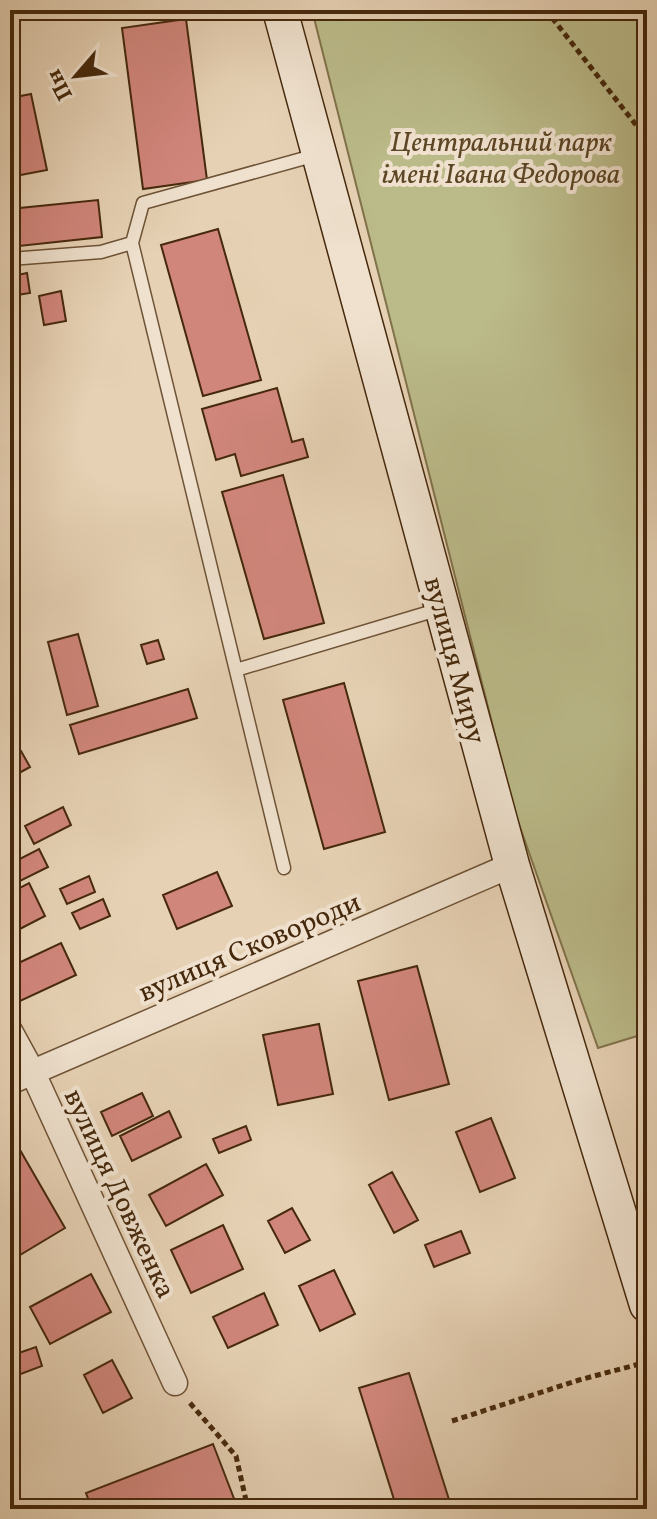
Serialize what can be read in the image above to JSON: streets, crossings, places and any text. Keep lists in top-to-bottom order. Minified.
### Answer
{"streets":{"main road":["вулиця Миру"],"street":["вулиця Сковороди","вулиця Довженка"]},"crossings":[["вулиця Миру","вулиця Сковороди"],["вулиця Сковороди","вулиця Довженка"]],"parks":["Центральний парк імені Івана Федорова"],"north":"bottom left"}
